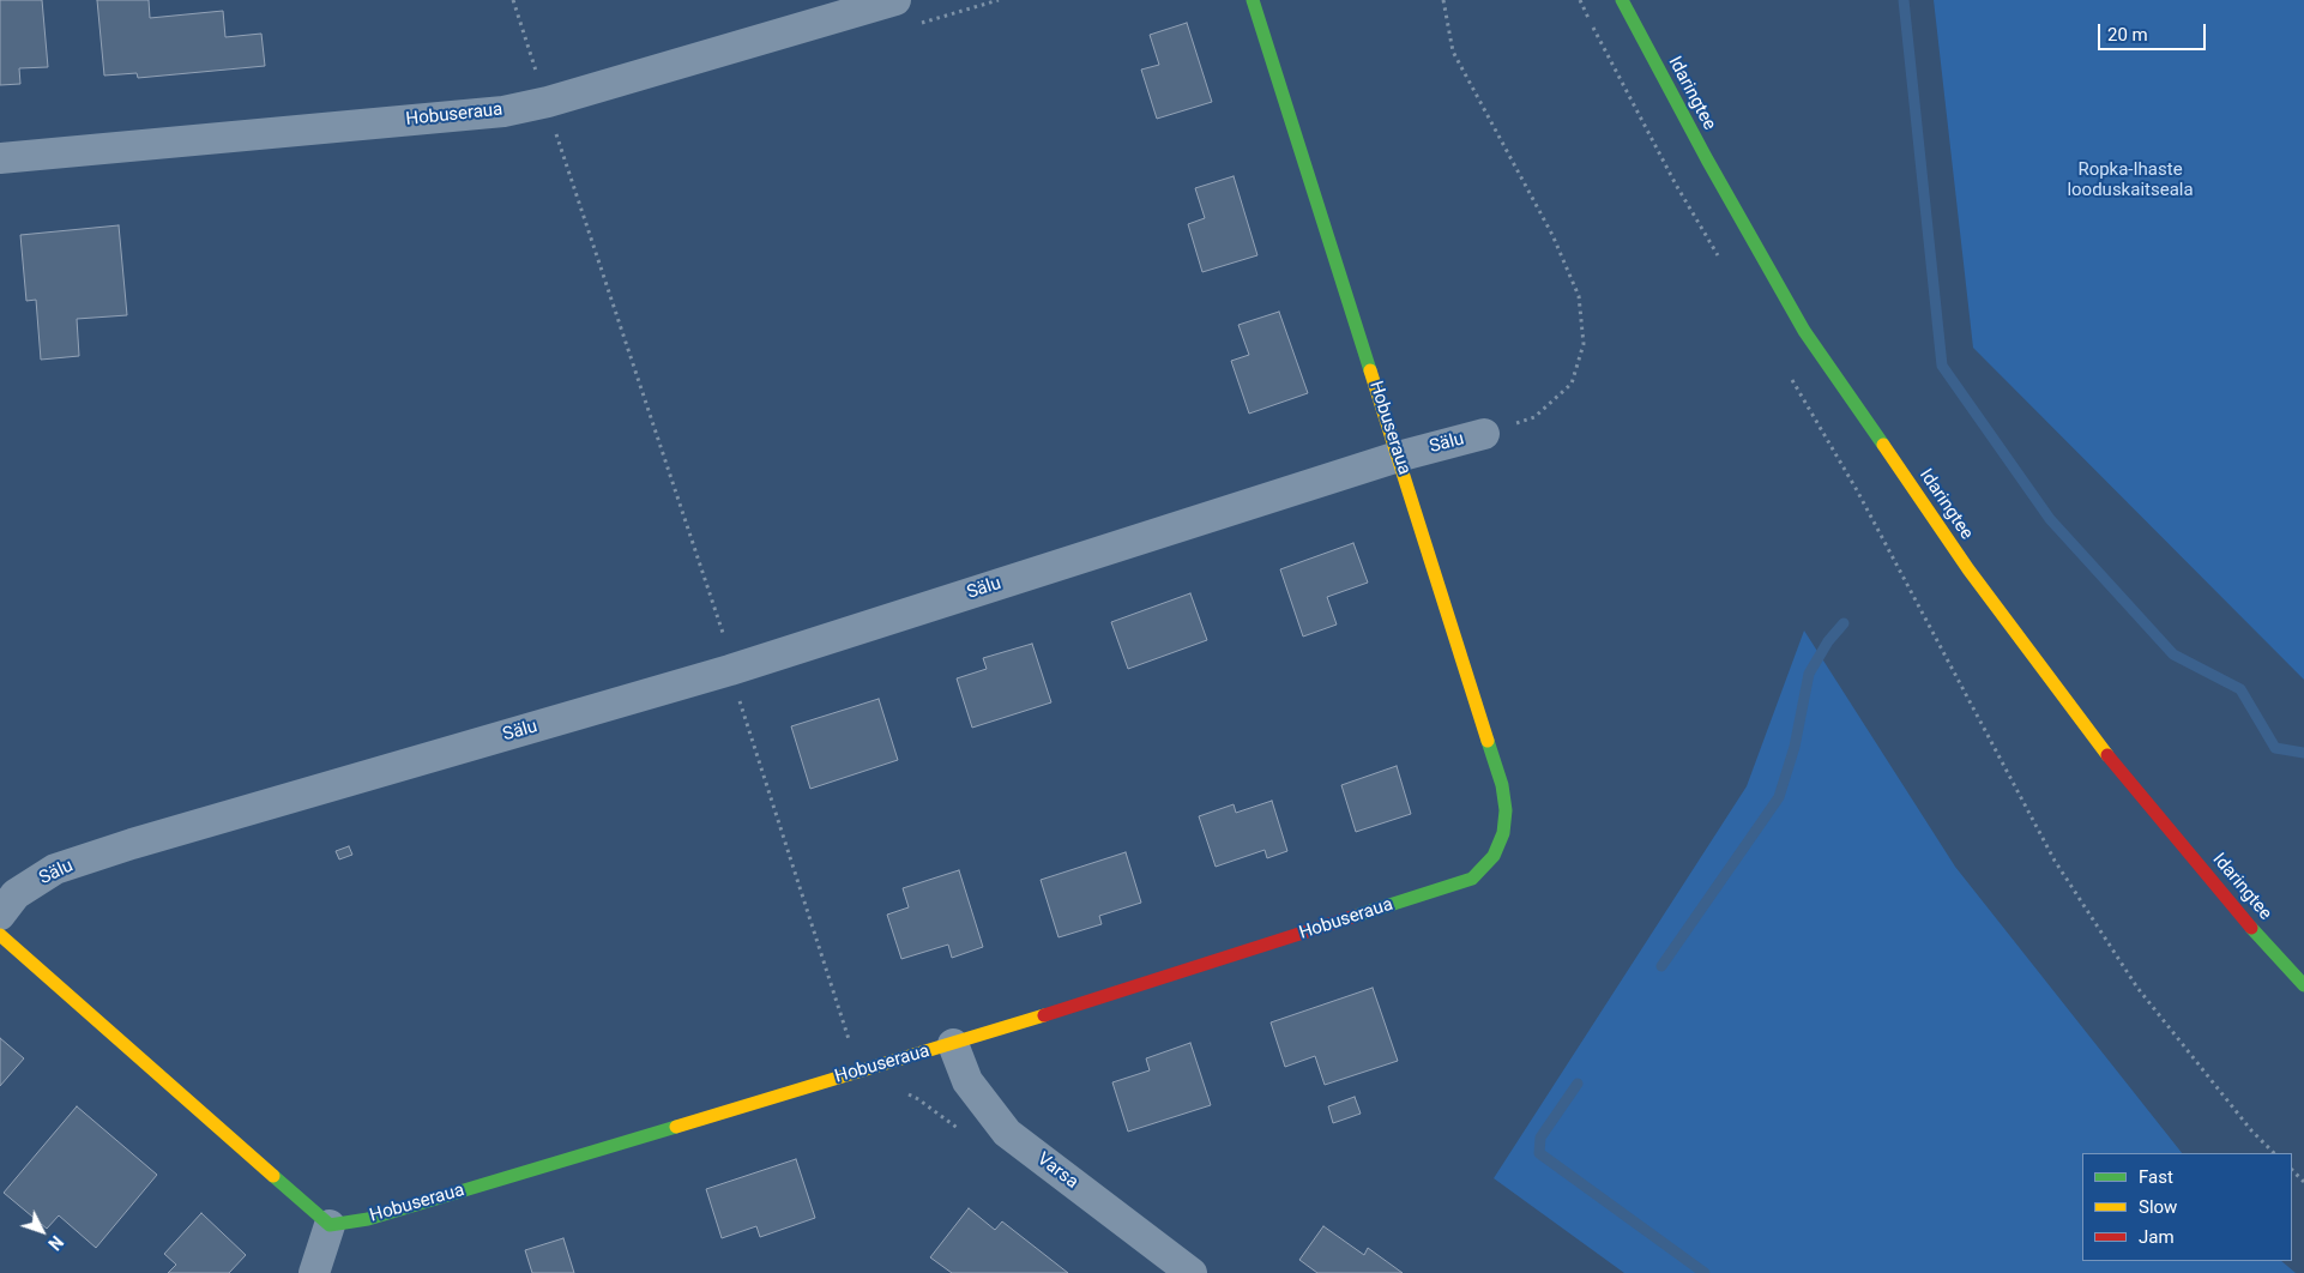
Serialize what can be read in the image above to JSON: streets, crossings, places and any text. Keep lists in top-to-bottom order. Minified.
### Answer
{"streets":{"street":["Idaringtee","Hobuseraua","Sälu","Varsa"]},"crossings":[["Hobuseraua","Sälu"],["Hobuseraua","Varsa"]],"parks":["Ropka-Ihaste looduskaitseala"],"legend":["Fast","Slow","Jam"],"scale_bar":"20 m","north":"bottom right"}
